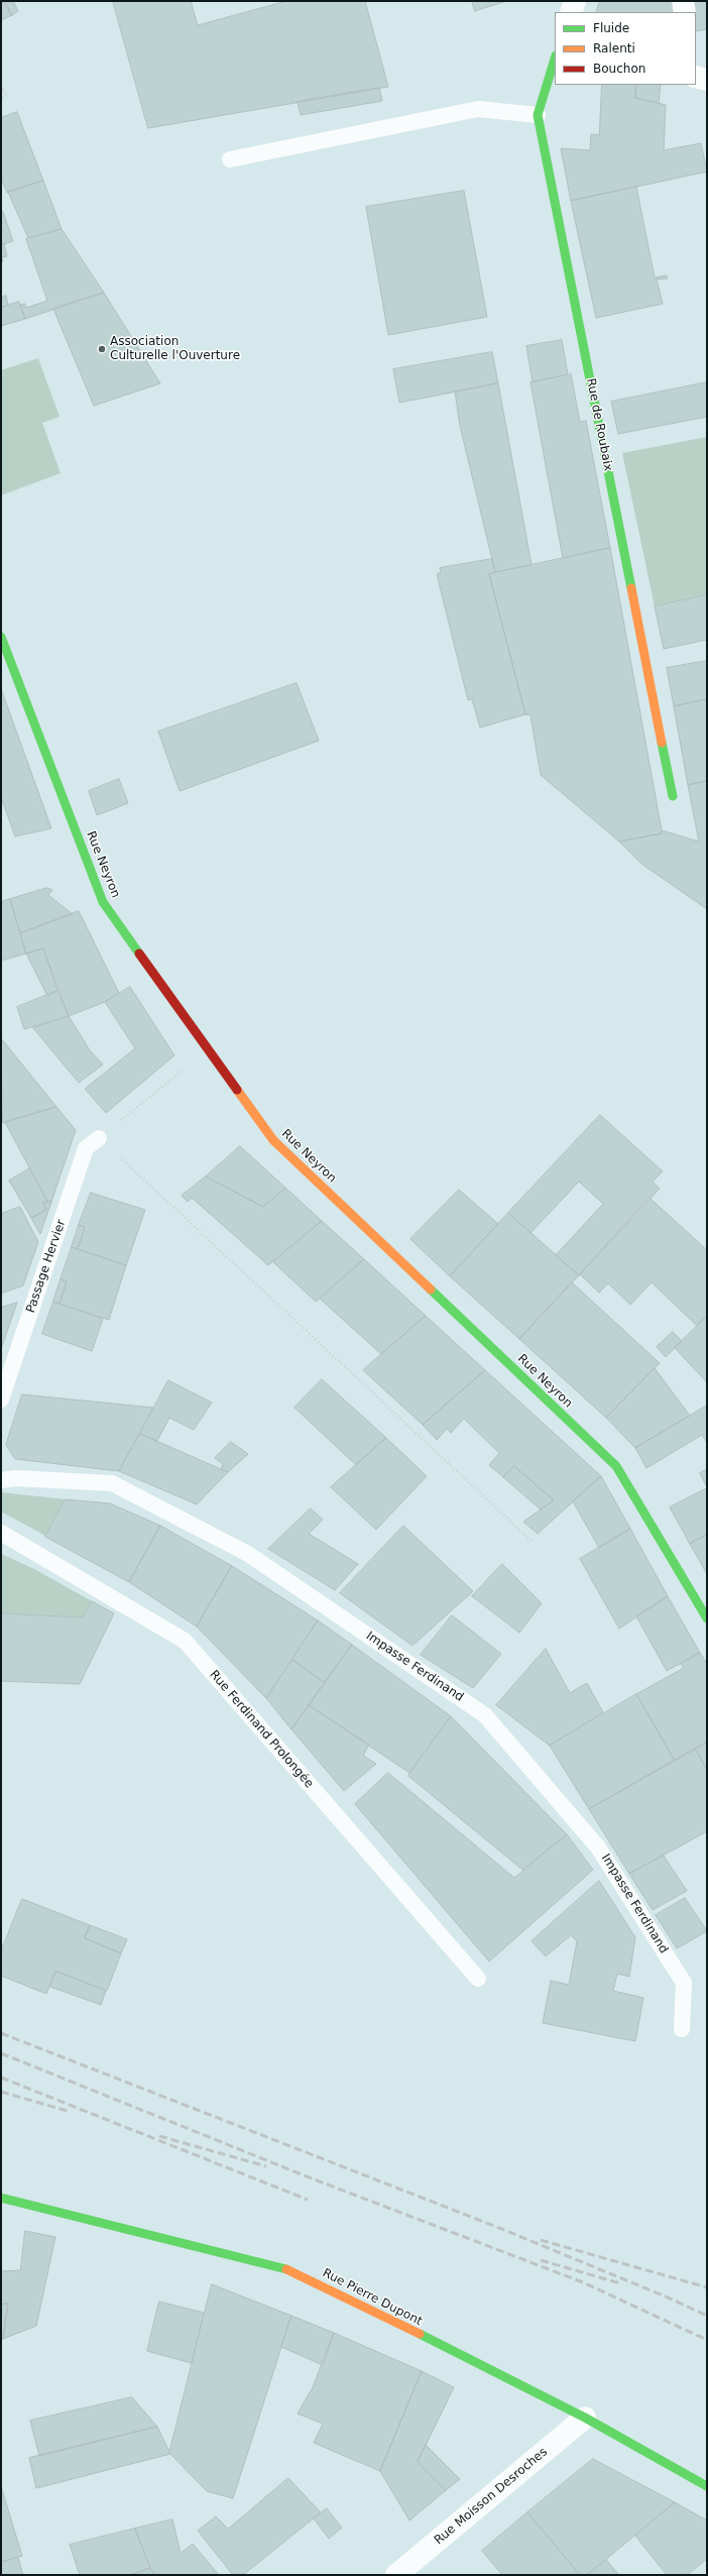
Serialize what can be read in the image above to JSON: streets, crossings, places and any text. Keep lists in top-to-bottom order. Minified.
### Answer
{"streets":{"street":["Rue de Roubaix","Rue Neyron","Rue Pierre Dupont","Rue Moisson Desroches"],"lane":["Passage Hervier","Impasse Ferdinand","Rue Ferdinand Prolongée"]},"crossings":[["Rue Pierre Dupont","Rue Moisson Desroches"]],"places":["Association Culturelle l'Ouverture"],"legend":["Fluide","Ralenti","Bouchon"]}
